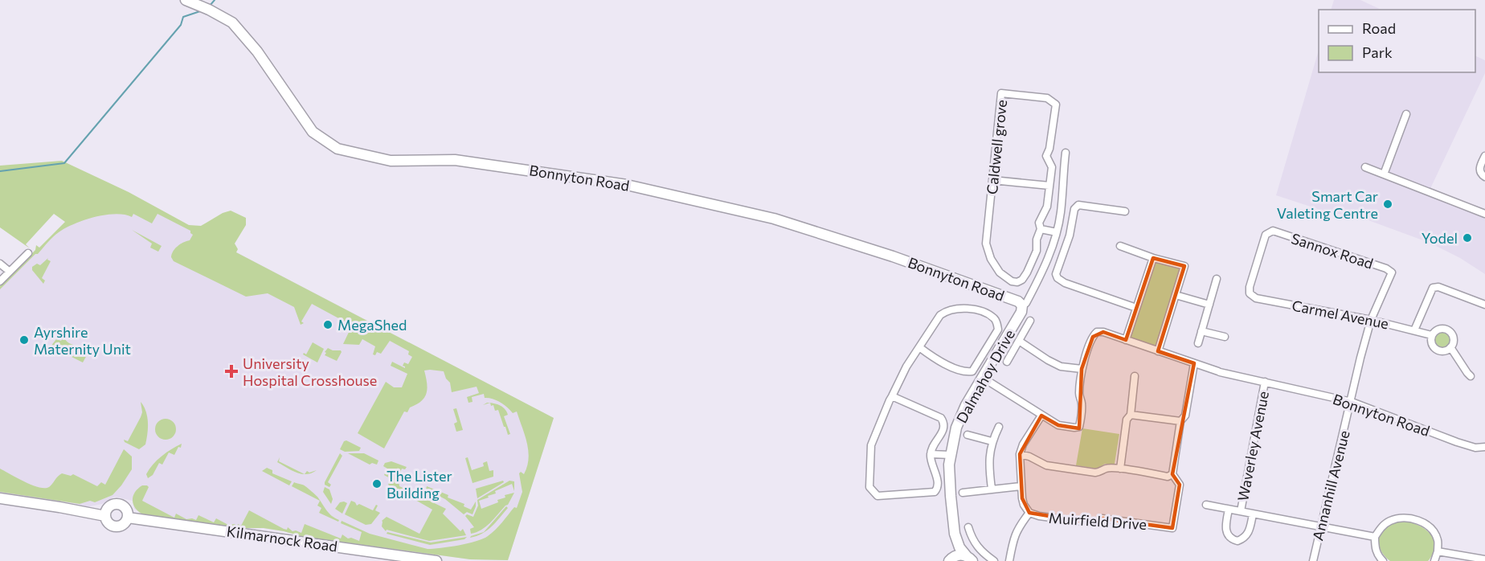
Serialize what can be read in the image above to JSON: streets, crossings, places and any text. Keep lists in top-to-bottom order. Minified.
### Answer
{"streets":{"street":["Caldwell grove","Bonnyton Road","Sannox Road","Carmel Avenue","Dalmahoy Drive","Waverley Avenue","Annanhill Avenue","Muirfield Drive","Kilmarnock Road"]},"crossings":[["Bonnyton Road","Dalmahoy Drive"],["Bonnyton Road","Waverley Avenue"],["Bonnyton Road","Annanhill Avenue"],["Bonnyton Road","Muirfield Drive"],["Sannox Road","Carmel Avenue"],["Sannox Road","Annanhill Avenue"],["Carmel Avenue","Annanhill Avenue"]],"places":{"other":["Smart Car Valeting Centre","Yodel","MegaShed","Ayrshire Maternity Unit","The Lister Building"],"health":["University Hospital Crosshouse"]},"legend":["Road","Park"]}
